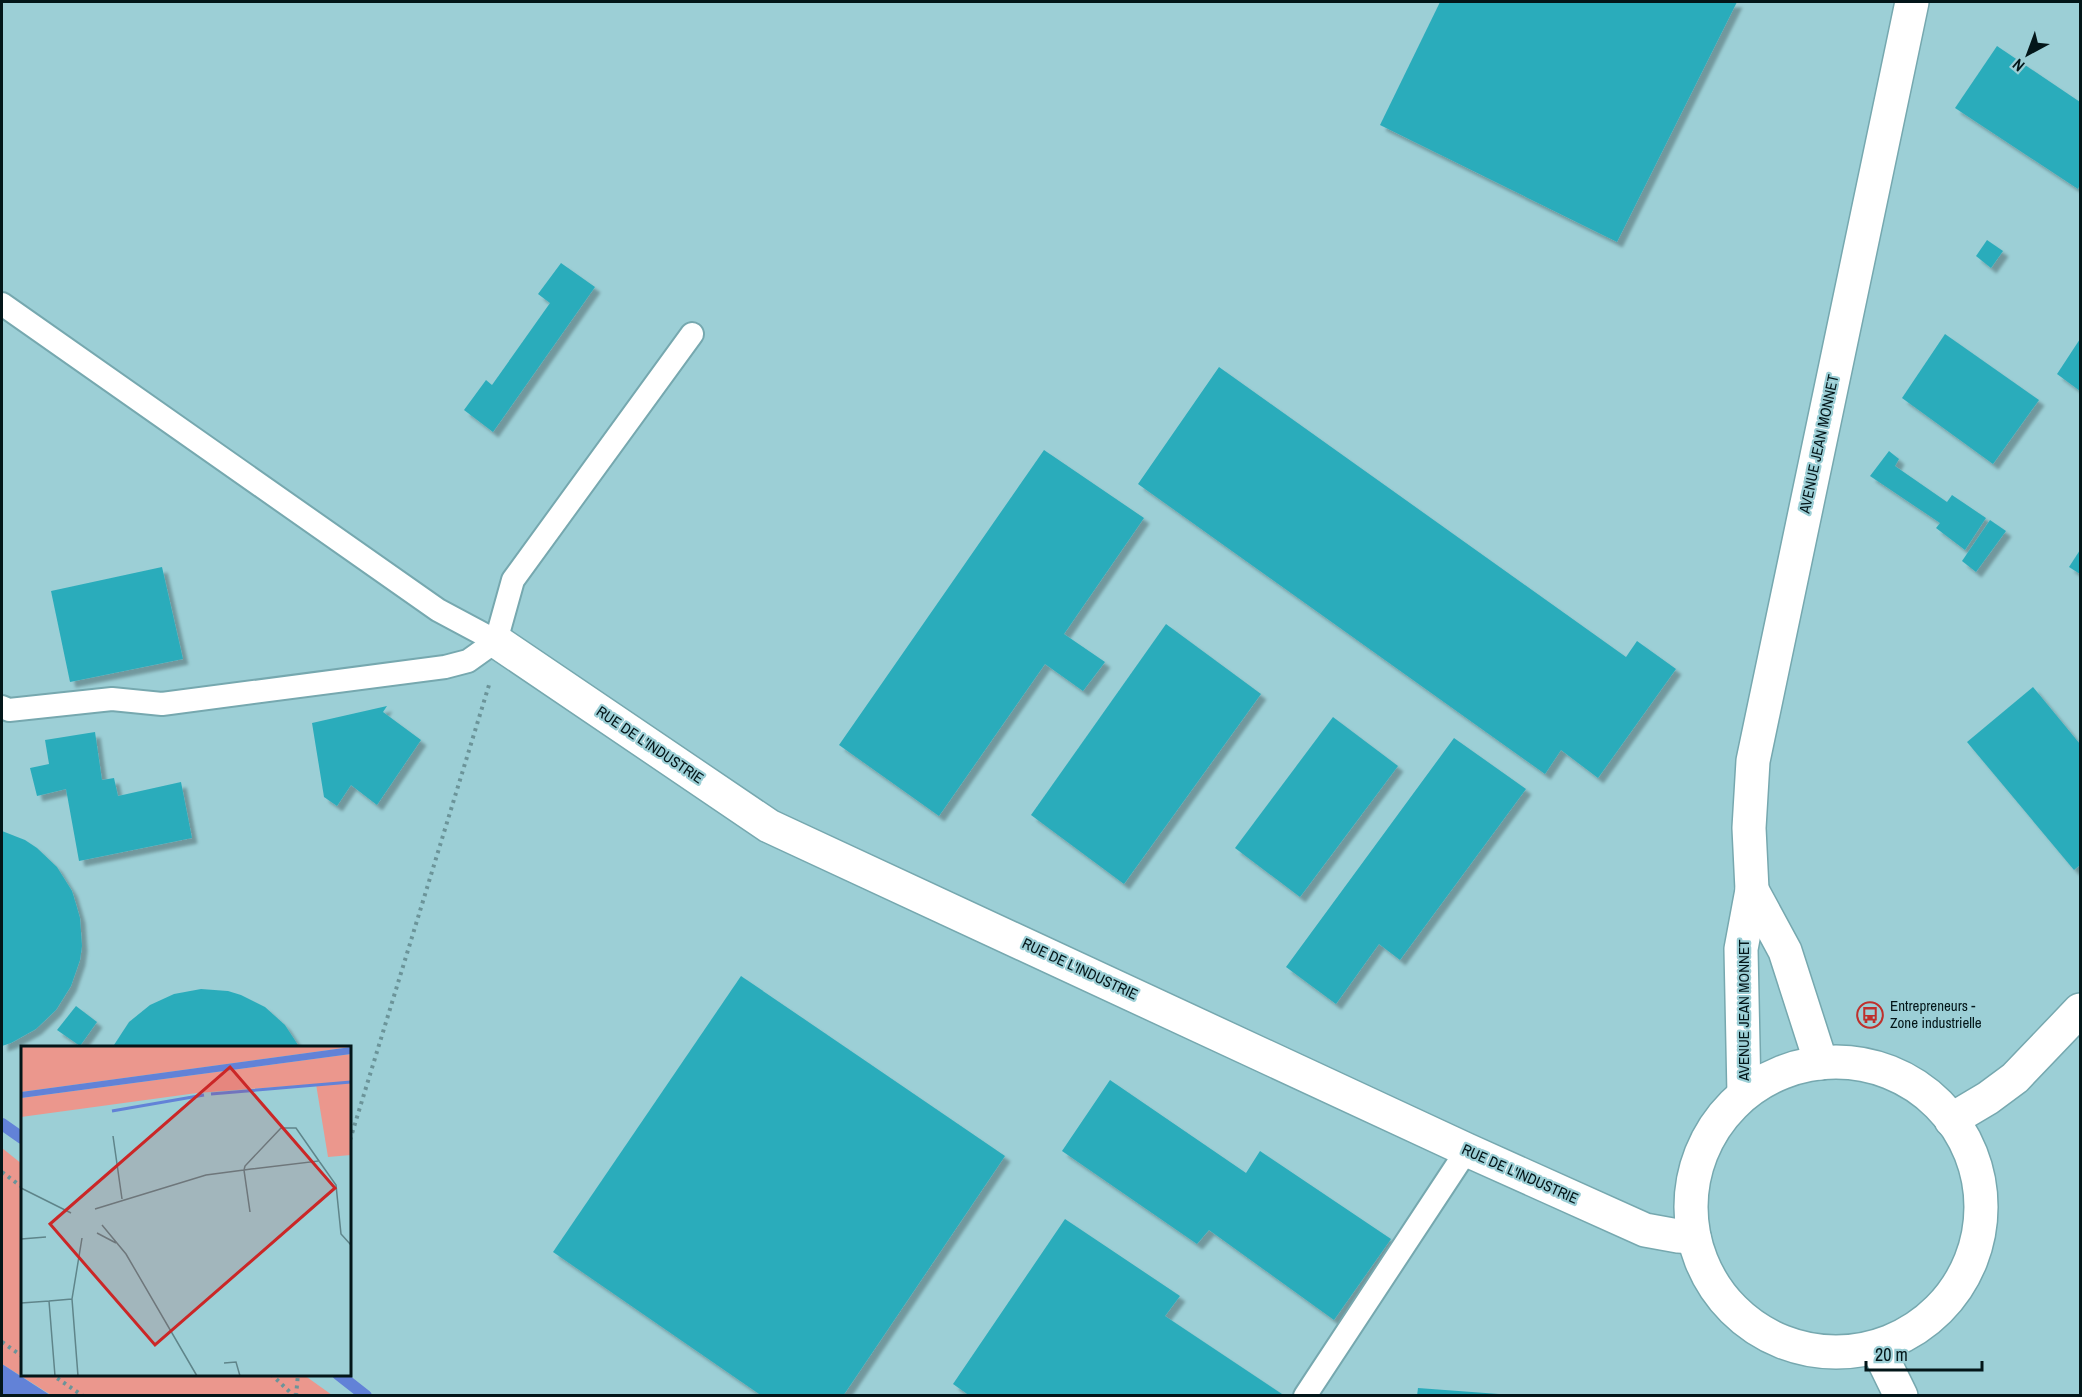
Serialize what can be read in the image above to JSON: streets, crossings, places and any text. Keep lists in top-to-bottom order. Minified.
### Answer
{"streets":{"street":["AVENUE JEAN MONNET","RUE DE L'INDUSTRIE"]},"places":{"bus stop":["Entrepreneurs - Zone industrielle"]},"scale_bar":"20 m","north":"bottom left"}
